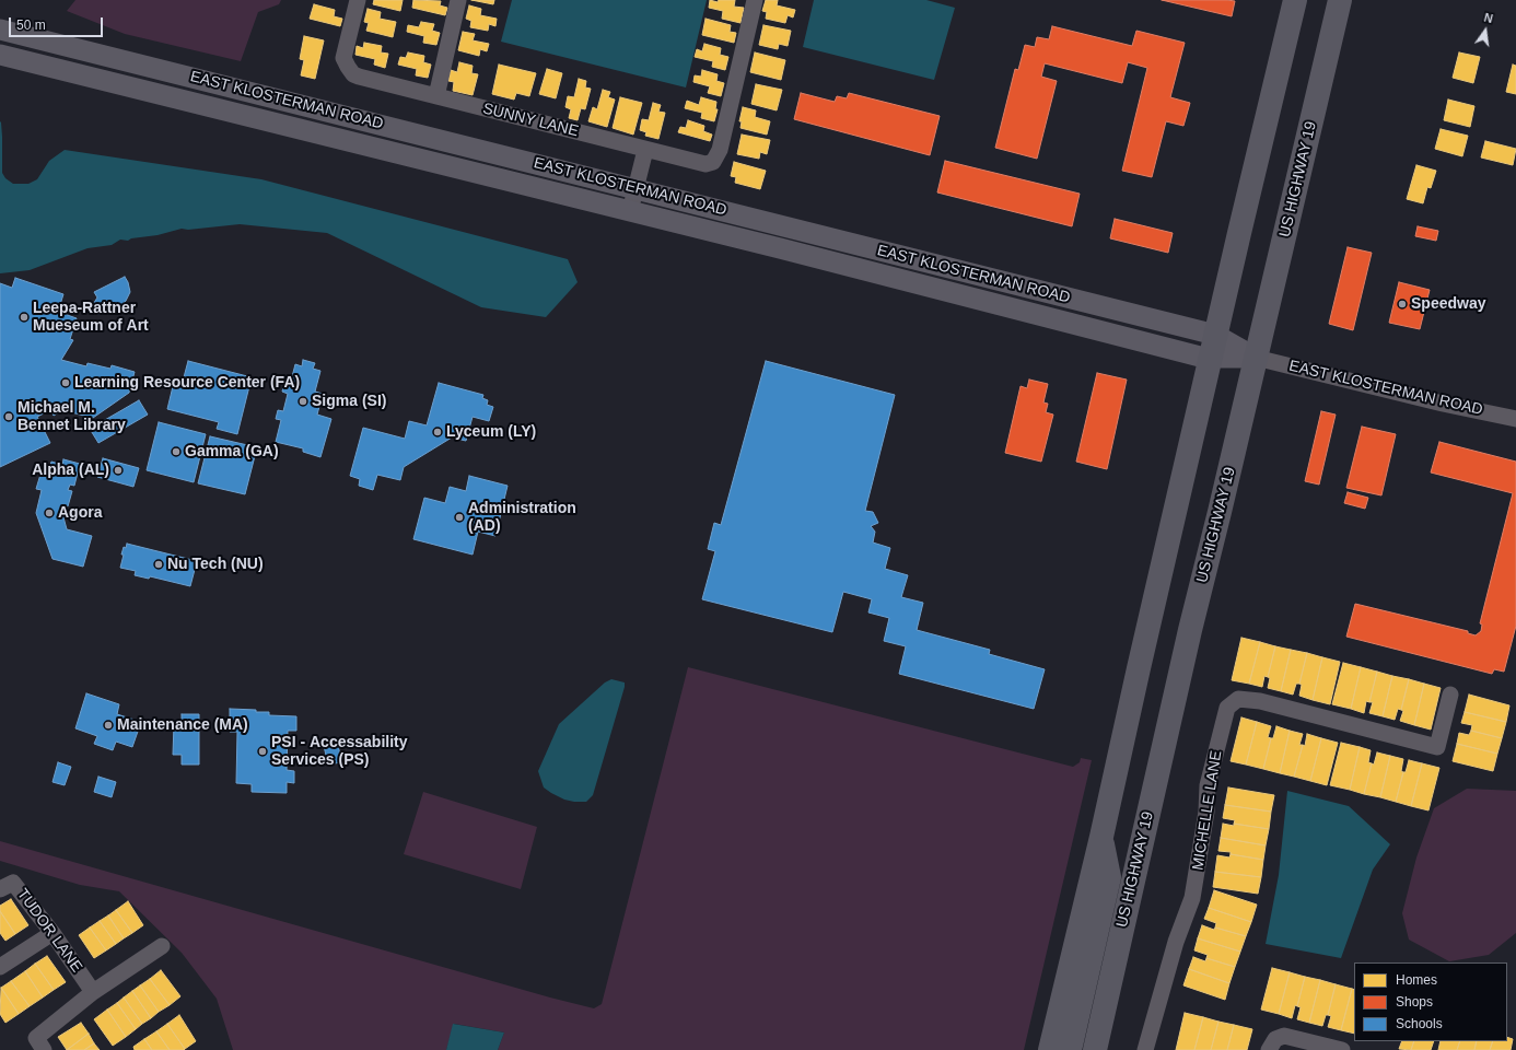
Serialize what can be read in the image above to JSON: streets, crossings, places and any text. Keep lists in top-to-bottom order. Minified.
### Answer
{"streets":{"highway":["US HIGHWAY 19"],"main road":["EAST KLOSTERMAN ROAD"],"street":["SUNNY LANE","MICHELLE LANE","TUDOR LANE"]},"crossings":[["EAST KLOSTERMAN ROAD","US HIGHWAY 19"]],"places":["Speedway","Leepa-Rattner Mueseum of Art","Learning Resource Center (FA)","Sigma (SI)","Michael M. Bennet Library","Lyceum (LY)","Gamma (GA)","Alpha (AL)","Agora","Administration (AD)","Nu Tech (NU)","Maintenance (MA)","PSI - Accessability Services (PS)"],"legend":["Homes","Shops","Schools"],"scale_bar":"50 m","north":"top"}
